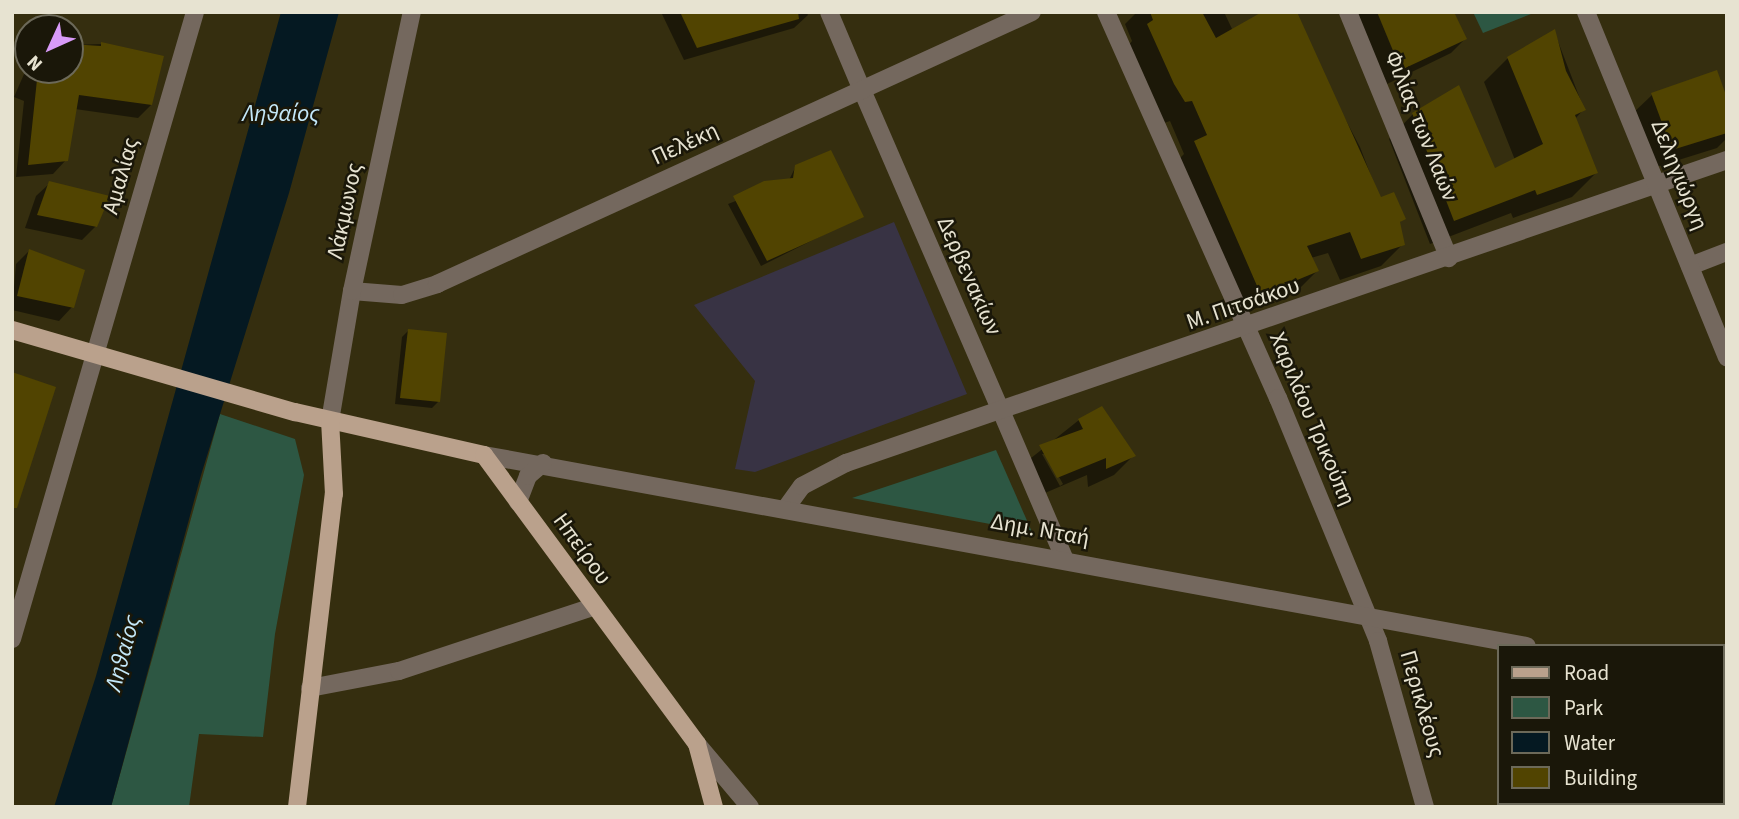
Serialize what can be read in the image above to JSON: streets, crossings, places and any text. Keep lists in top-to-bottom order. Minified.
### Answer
{"streets":{"main road":["Ηπείρου"],"street":["Φιλίας των Λαών","Πελέκη","Δεληγιώργη","Αμαλίας","Λάκμωνος","Δερβενακίων","Μ. Πιτσάκου","Χαριλάου Τρικούπη","Δημ. Νταή","Περικλέους"]},"crossings":[["Φιλίας των Λαών","Μ. Πιτσάκου"],["Πελέκη","Λάκμωνος"],["Πελέκη","Δερβενακίων"],["Δεληγιώργη","Μ. Πιτσάκου"],["Δερβενακίων","Μ. Πιτσάκου"],["Δερβενακίων","Δημ. Νταή"],["Μ. Πιτσάκου","Χαριλάου Τρικούπη"],["Μ. Πιτσάκου","Δημ. Νταή"],["Χαριλάου Τρικούπη","Δημ. Νταή"],["Χαριλάου Τρικούπη","Περικλέους"],["Δημ. Νταή","Ηπείρου"],["Δημ. Νταή","Περικλέους"]],"water":["Ληθαίος"],"legend":["Road","Park","Water","Building"],"north":"bottom left"}
